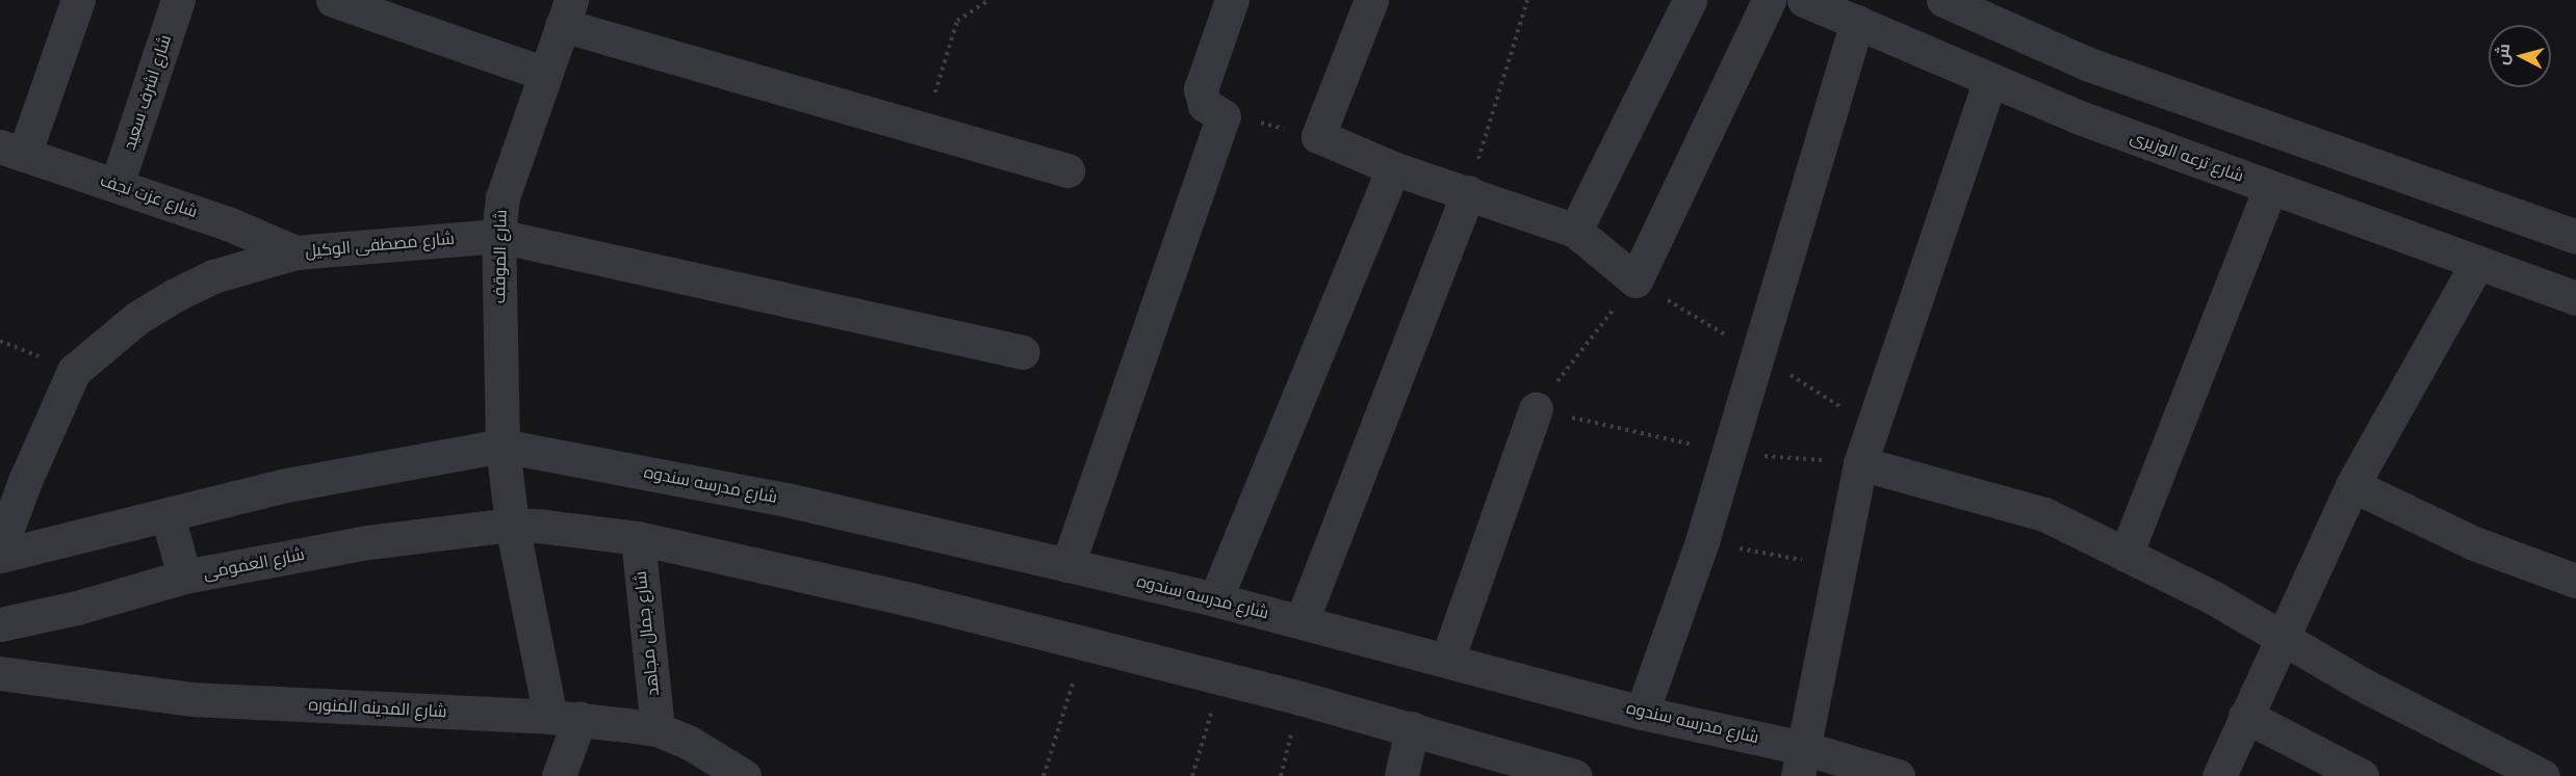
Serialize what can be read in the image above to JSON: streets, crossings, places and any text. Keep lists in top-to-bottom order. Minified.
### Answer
{"streets":{"street":["شارع اشرف سعيد","شارع ترعه الوزيرى","شارع عزت نجف","شارع مصطفى الوكيل","شارع الموقف","شارع مدرسه سندوه","شارع العمومى","شارع جمال مجاهد","شارع المدينه المنوره"]},"crossings":[["شارع اشرف سعيد","شارع عزت نجف"],["شارع عزت نجف","شارع مصطفى الوكيل"],["شارع مصطفى الوكيل","شارع الموقف"],["شارع الموقف","شارع مدرسه سندوه"],["شارع الموقف","شارع العمومى"],["شارع الموقف","شارع المدينه المنوره"],["شارع جمال مجاهد","شارع المدينه المنوره"]],"north":"left"}
